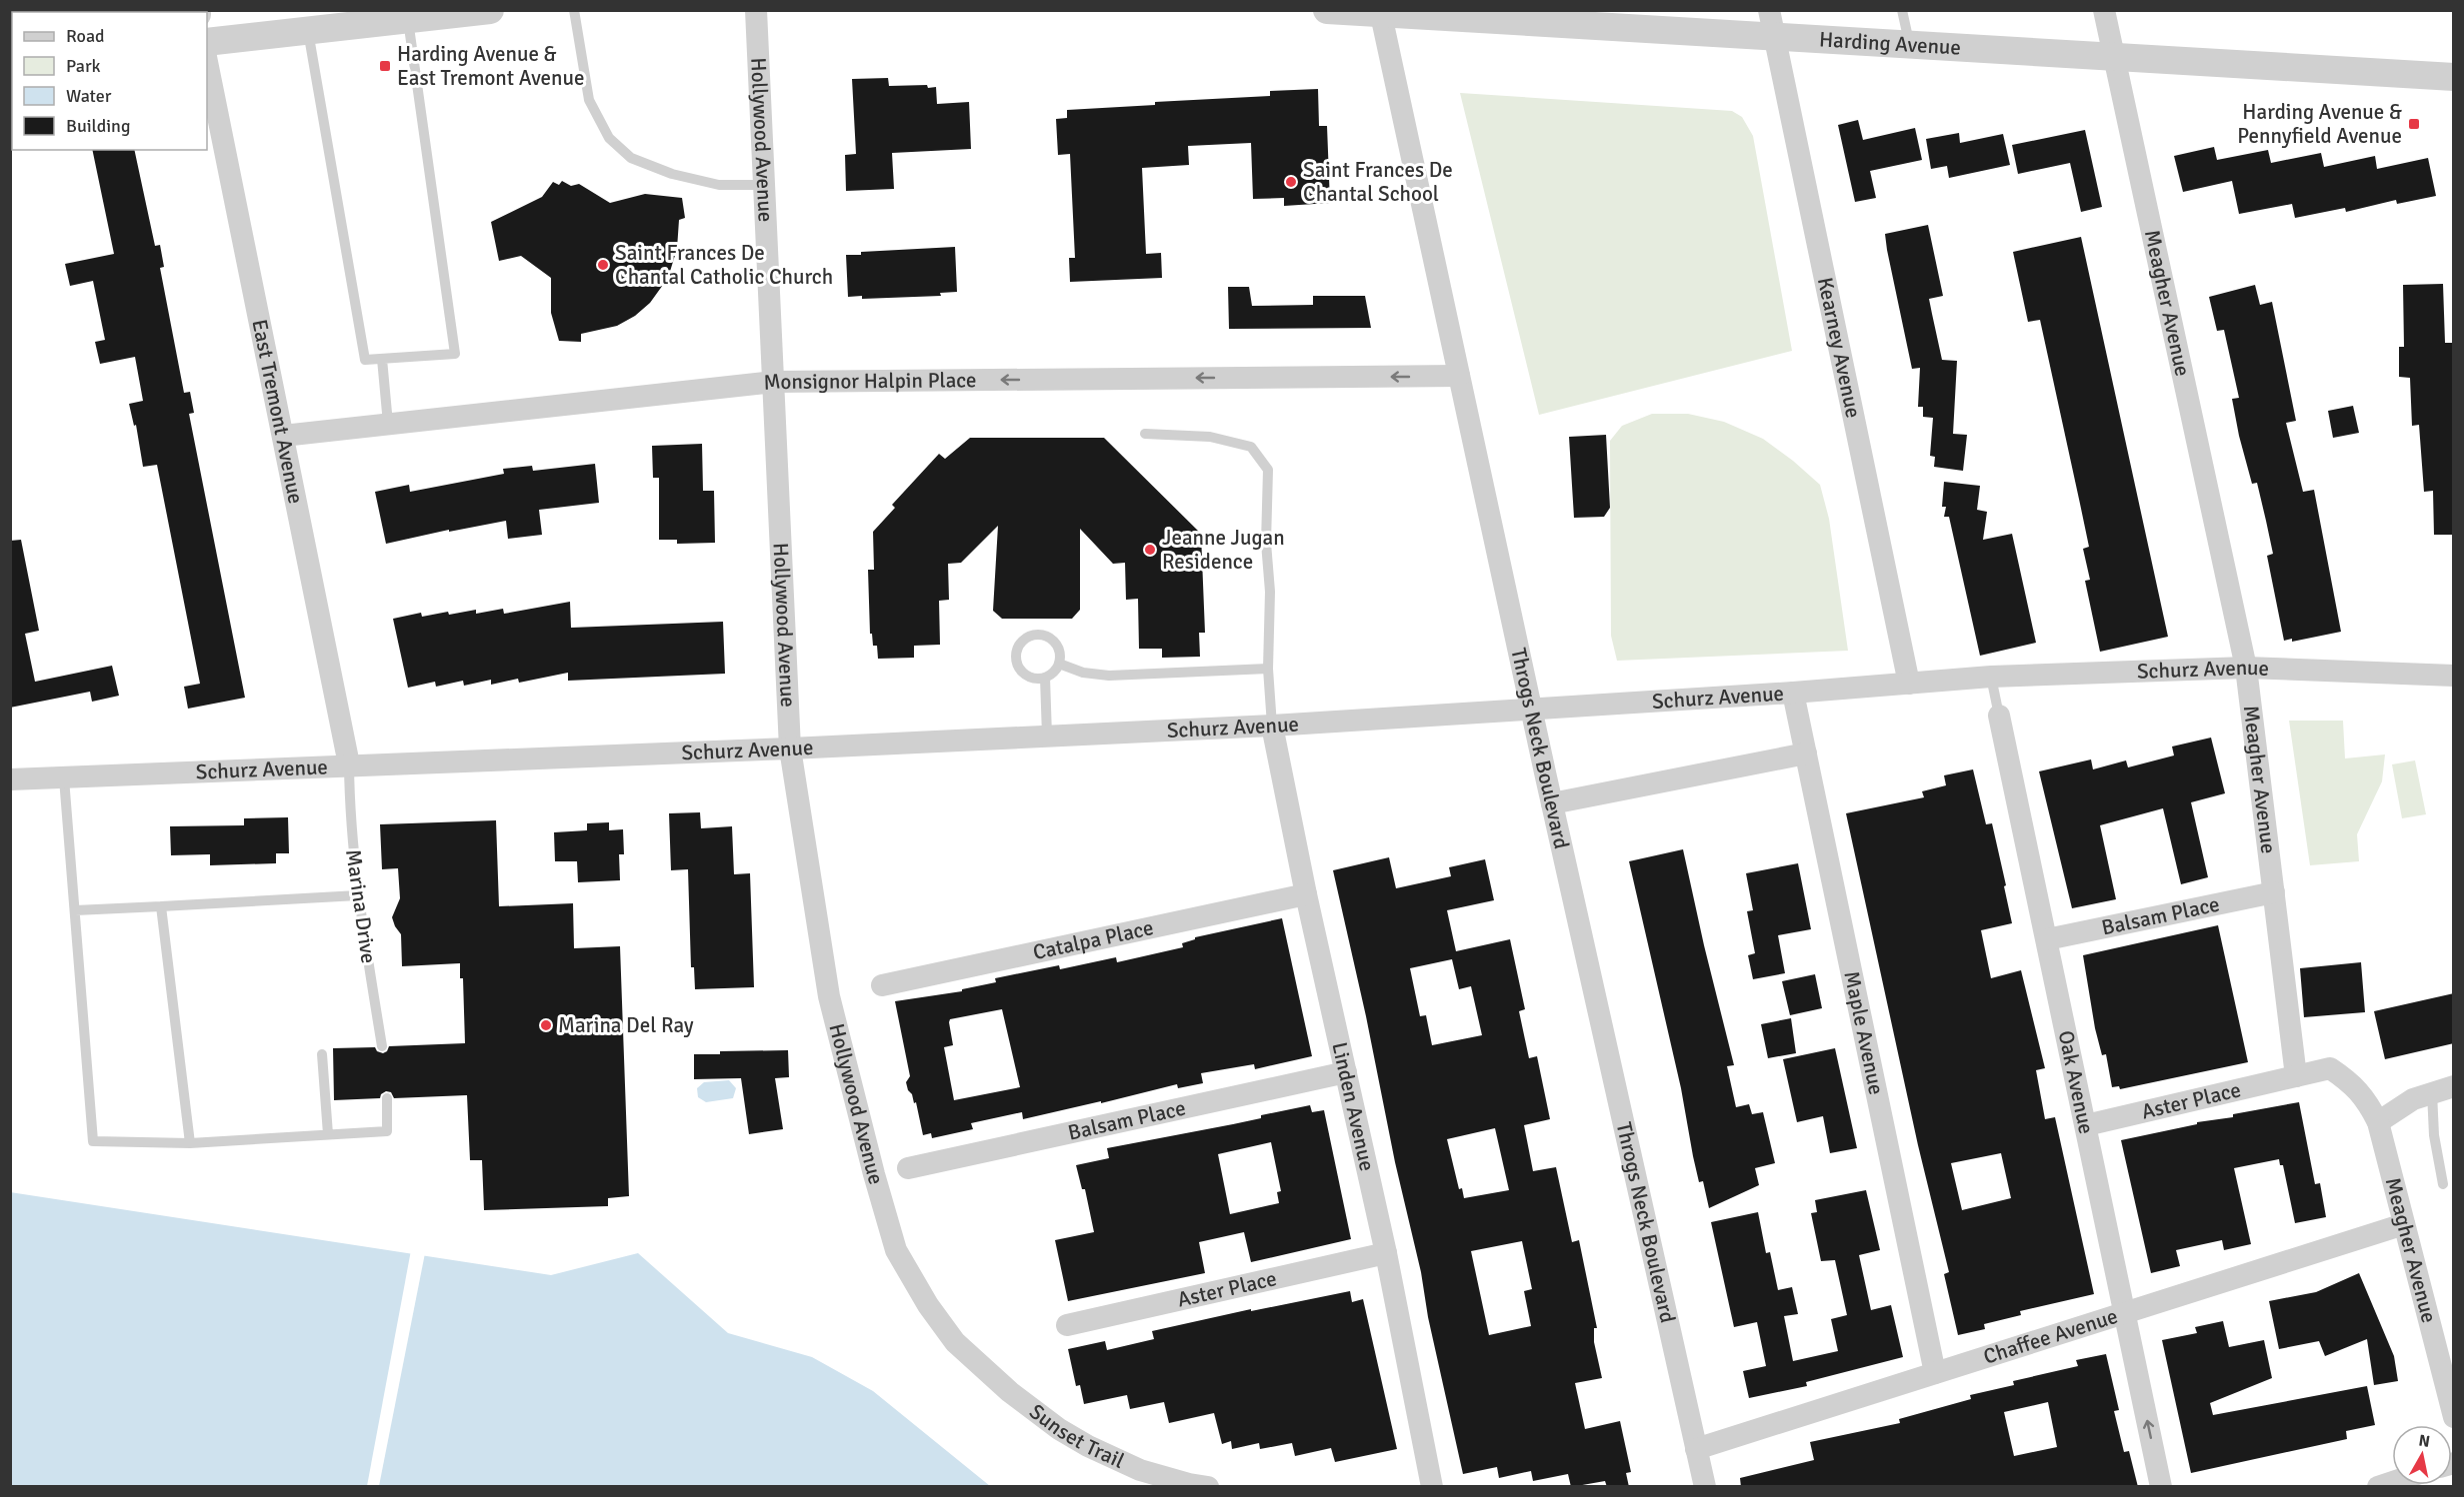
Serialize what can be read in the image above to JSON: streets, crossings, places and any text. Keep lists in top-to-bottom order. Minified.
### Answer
{"streets":{"street":["Harding Avenue","Hollywood Avenue","Meagher Avenue","Kearney Avenue","Monsignor Halpin Place","East Tremont Avenue","Schurz Avenue","Throgs Neck Boulevard","Balsam Place","Catalpa Place","Maple Avenue","Oak Avenue","Aster Place","Linden Avenue","Chaffee Avenue","Sunset Trail"],"lane":["Marina Drive"]},"crossings":[["Harding Avenue","Meagher Avenue"],["Harding Avenue","Kearney Avenue"],["Harding Avenue","Throgs Neck Boulevard"],["Hollywood Avenue","Monsignor Halpin Place"],["Hollywood Avenue","Schurz Avenue"],["Hollywood Avenue","Sunset Trail"],["Meagher Avenue","Schurz Avenue"],["Meagher Avenue","Balsam Place"],["Meagher Avenue","Aster Place"],["Meagher Avenue","Chaffee Avenue"],["Kearney Avenue","Schurz Avenue"],["Monsignor Halpin Place","East Tremont Avenue"],["Monsignor Halpin Place","Throgs Neck Boulevard"],["East Tremont Avenue","Schurz Avenue"],["East Tremont Avenue","Marina Drive"],["Schurz Avenue","Throgs Neck Boulevard"],["Schurz Avenue","Marina Drive"],["Schurz Avenue","Maple Avenue"],["Schurz Avenue","Oak Avenue"],["Schurz Avenue","Linden Avenue"],["Throgs Neck Boulevard","Chaffee Avenue"],["Balsam Place","Oak Avenue"],["Balsam Place","Linden Avenue"],["Catalpa Place","Linden Avenue"],["Maple Avenue","Chaffee Avenue"],["Oak Avenue","Aster Place"],["Oak Avenue","Chaffee Avenue"],["Aster Place","Linden Avenue"]],"one_way":["Monsignor Halpin Place"],"places":{"transit":["Harding Avenue & East Tremont Avenue","Harding Avenue & Pennyfield Avenue"],"other":["Saint Frances De Chantal School","Saint Frances De Chantal Catholic Church","Jeanne Jugan Residence","Marina Del Ray"]},"legend":["Road","Park","Water","Building"],"north":"top"}
